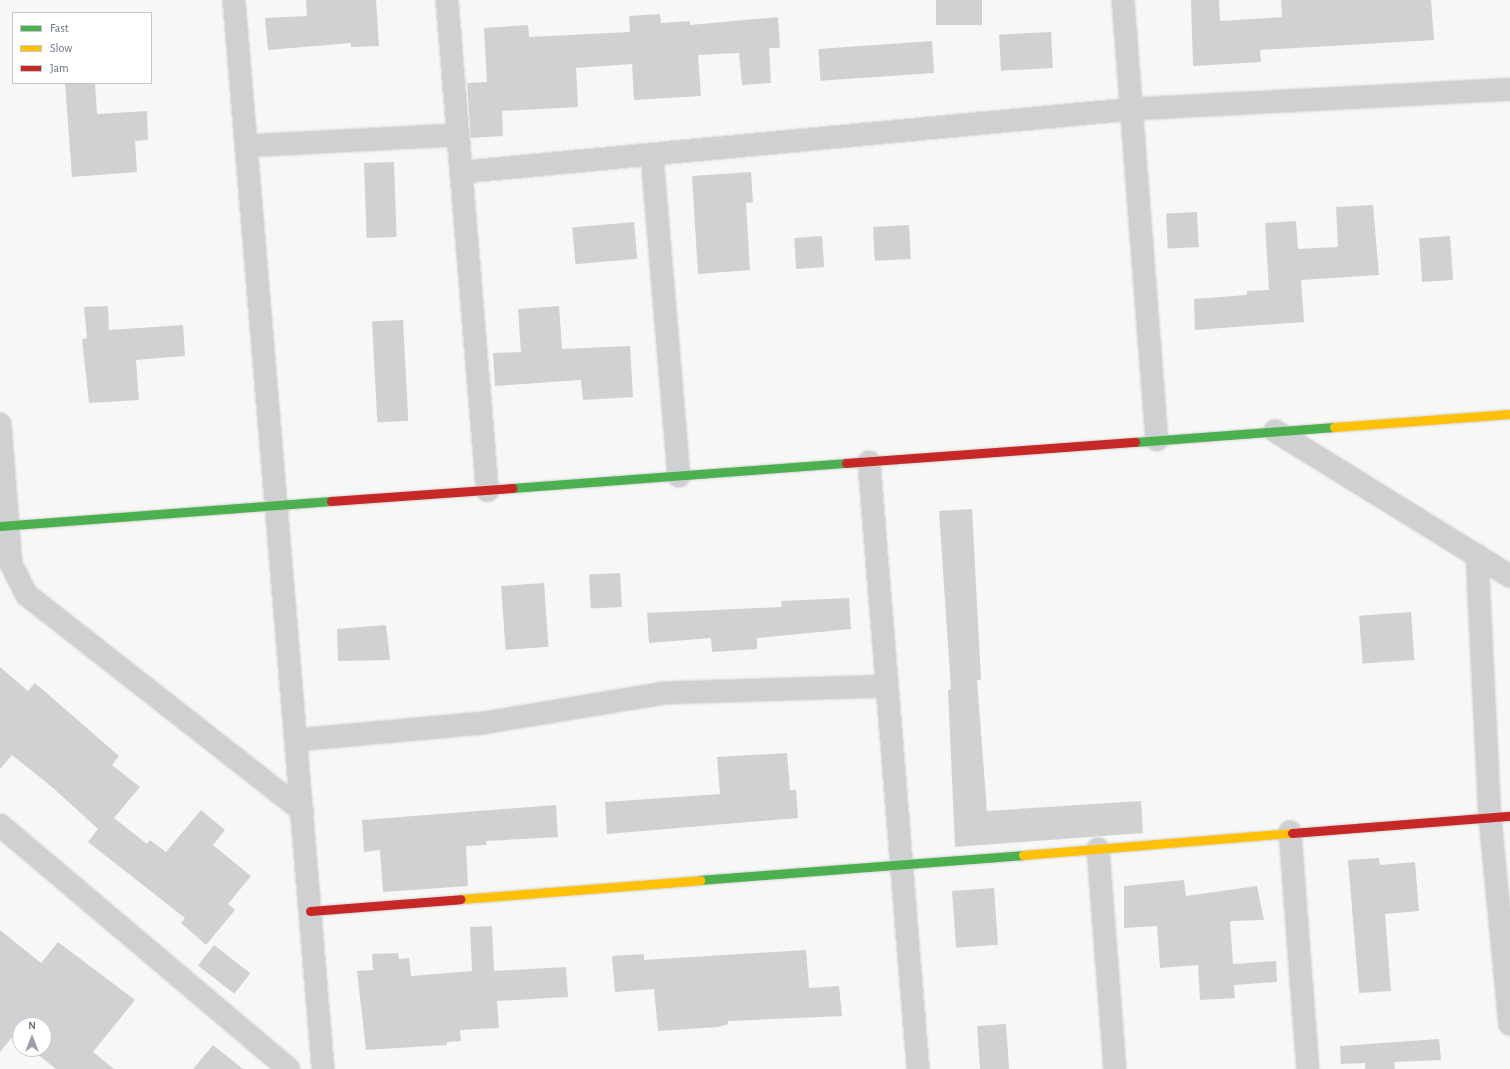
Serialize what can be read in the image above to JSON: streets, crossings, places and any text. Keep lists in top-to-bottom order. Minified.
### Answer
{"legend":["Fast","Slow","Jam"],"north":"top"}
